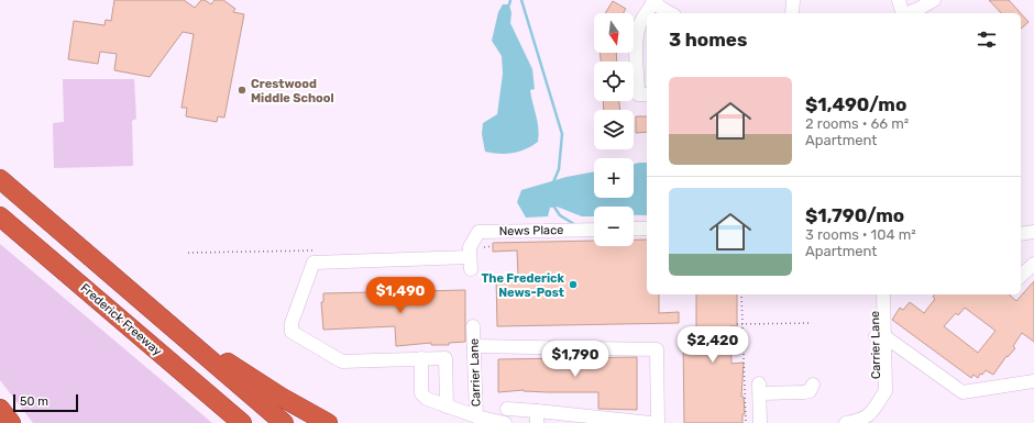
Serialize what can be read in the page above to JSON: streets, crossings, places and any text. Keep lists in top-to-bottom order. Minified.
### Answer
{"streets":{"highway":["Frederick Freeway"],"street":["News Place","Carrier Lane"]},"places":["Crestwood Middle School","The Frederick News-Post"],"scale_bar":"50 m","north":"bottom","page":{"map_buttons":["+","−"],"heading":"3 homes","list":[{"name":"$1,490/mo","note":"2 rooms · 66 m² · Apartment"},{"name":"$1,790/mo","note":"3 rooms · 104 m² · Apartment"}],"price":["$1,490","$2,420","$1,790"],"scale":"50 m"}}
